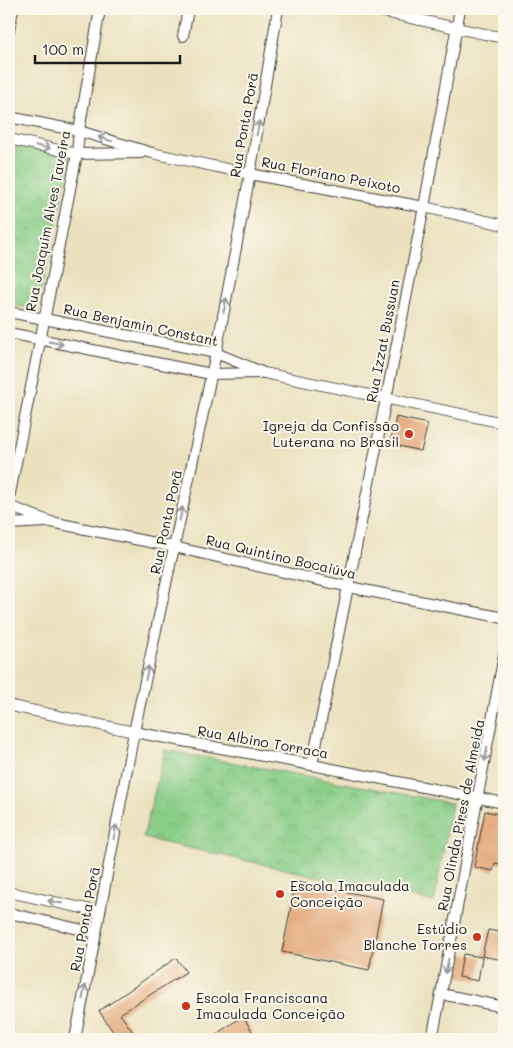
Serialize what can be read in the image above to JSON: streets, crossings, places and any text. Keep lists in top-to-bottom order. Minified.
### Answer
{"streets":{"street":["Rua Ponta Porã","Rua Floriano Peixoto","Rua Joaquim Alves Taveira","Rua Benjamin Constant","Rua Izzat Bussuan","Rua Quintino Bocaiúva","Rua Albino Torraca","Rua Olinda Pires de Almeida"]},"crossings":[["Rua Ponta Porã","Rua Floriano Peixoto"],["Rua Ponta Porã","Rua Benjamin Constant"],["Rua Ponta Porã","Rua Quintino Bocaiúva"],["Rua Ponta Porã","Rua Albino Torraca"],["Rua Floriano Peixoto","Rua Joaquim Alves Taveira"],["Rua Floriano Peixoto","Rua Izzat Bussuan"],["Rua Joaquim Alves Taveira","Rua Benjamin Constant"],["Rua Benjamin Constant","Rua Izzat Bussuan"],["Rua Izzat Bussuan","Rua Quintino Bocaiúva"],["Rua Izzat Bussuan","Rua Albino Torraca"],["Rua Albino Torraca","Rua Olinda Pires de Almeida"]],"one_way":["Rua Ponta Porã","Rua Olinda Pires de Almeida"],"places":["Igreja da Confissão Luterana no Brasil","Escola Imaculada Conceição","Estúdio Blanche Torres","Escola Franciscana Imaculada Conceição"],"scale_bar":"100 m"}
